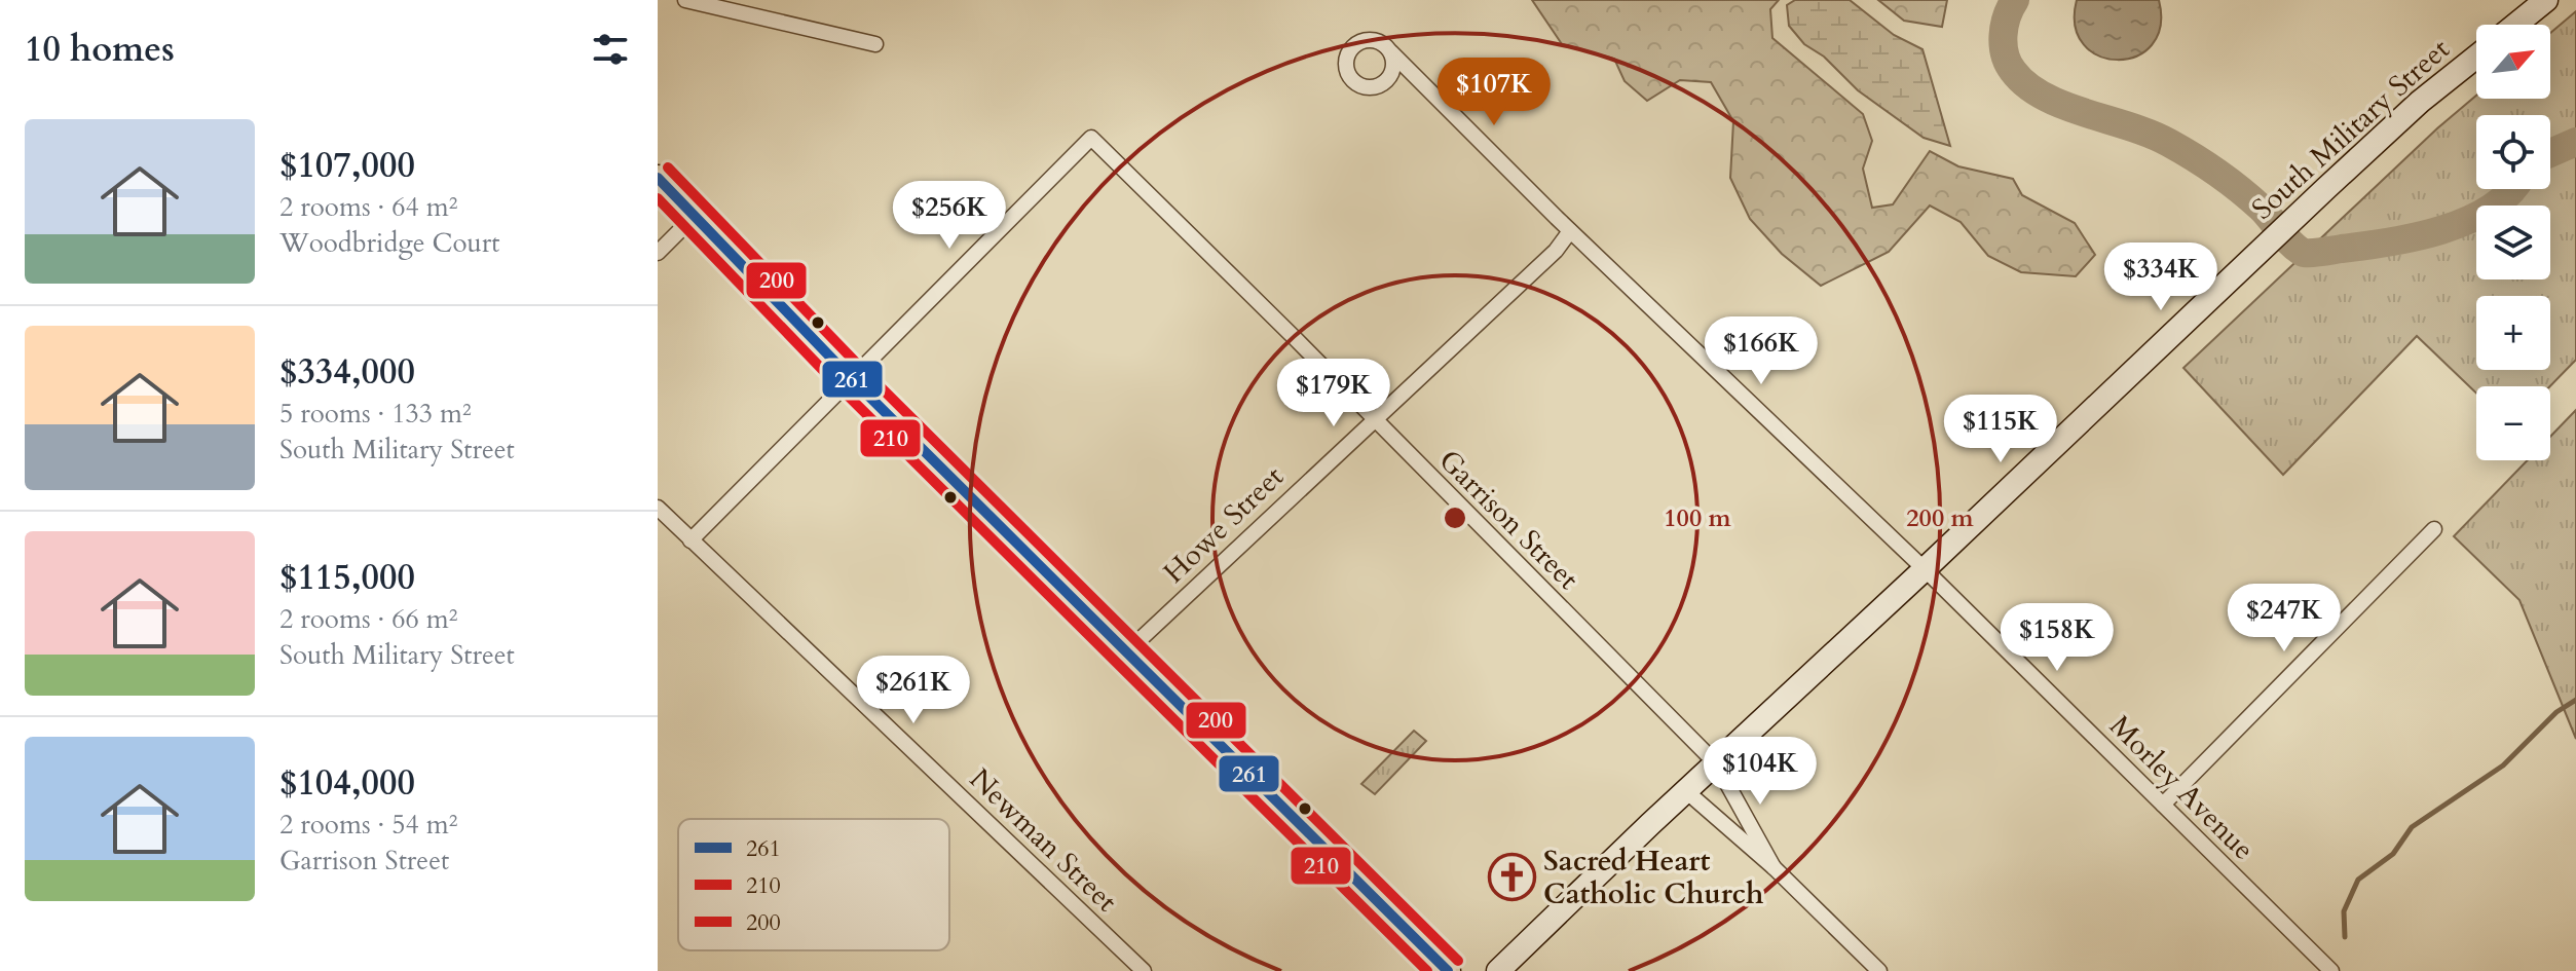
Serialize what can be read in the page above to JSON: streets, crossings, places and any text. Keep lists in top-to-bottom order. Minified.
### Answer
{"streets":{"street":["South Military Street","Garrison Street","Howe Street","Morley Avenue","Newman Street"]},"crossings":[["South Military Street","Garrison Street"],["South Military Street","Morley Avenue"],["Garrison Street","Howe Street"],["Howe Street","Morley Avenue"]],"places":{"church":["Sacred Heart Catholic Church"]},"lines":["transit line 200","transit line 261","transit line 210"],"legend":["261","210","200"],"north":"top right","page":{"heading":"10 homes","map_buttons":["+","−"],"price":["$107K","$256K","$334K","$166K","$179K","$115K","$247K","$158K","$261K","$104K"],"list":[{"name":"$107,000","note":"2 rooms · 64 m² · Woodbridge Court"},{"name":"$334,000","note":"5 rooms · 133 m² · South Military Street"},{"name":"$115,000","note":"2 rooms · 66 m² · South Military Street"},{"name":"$104,000","note":"2 rooms · 54 m² · Garrison Street"}]},"rings":["100 m","200 m"]}
